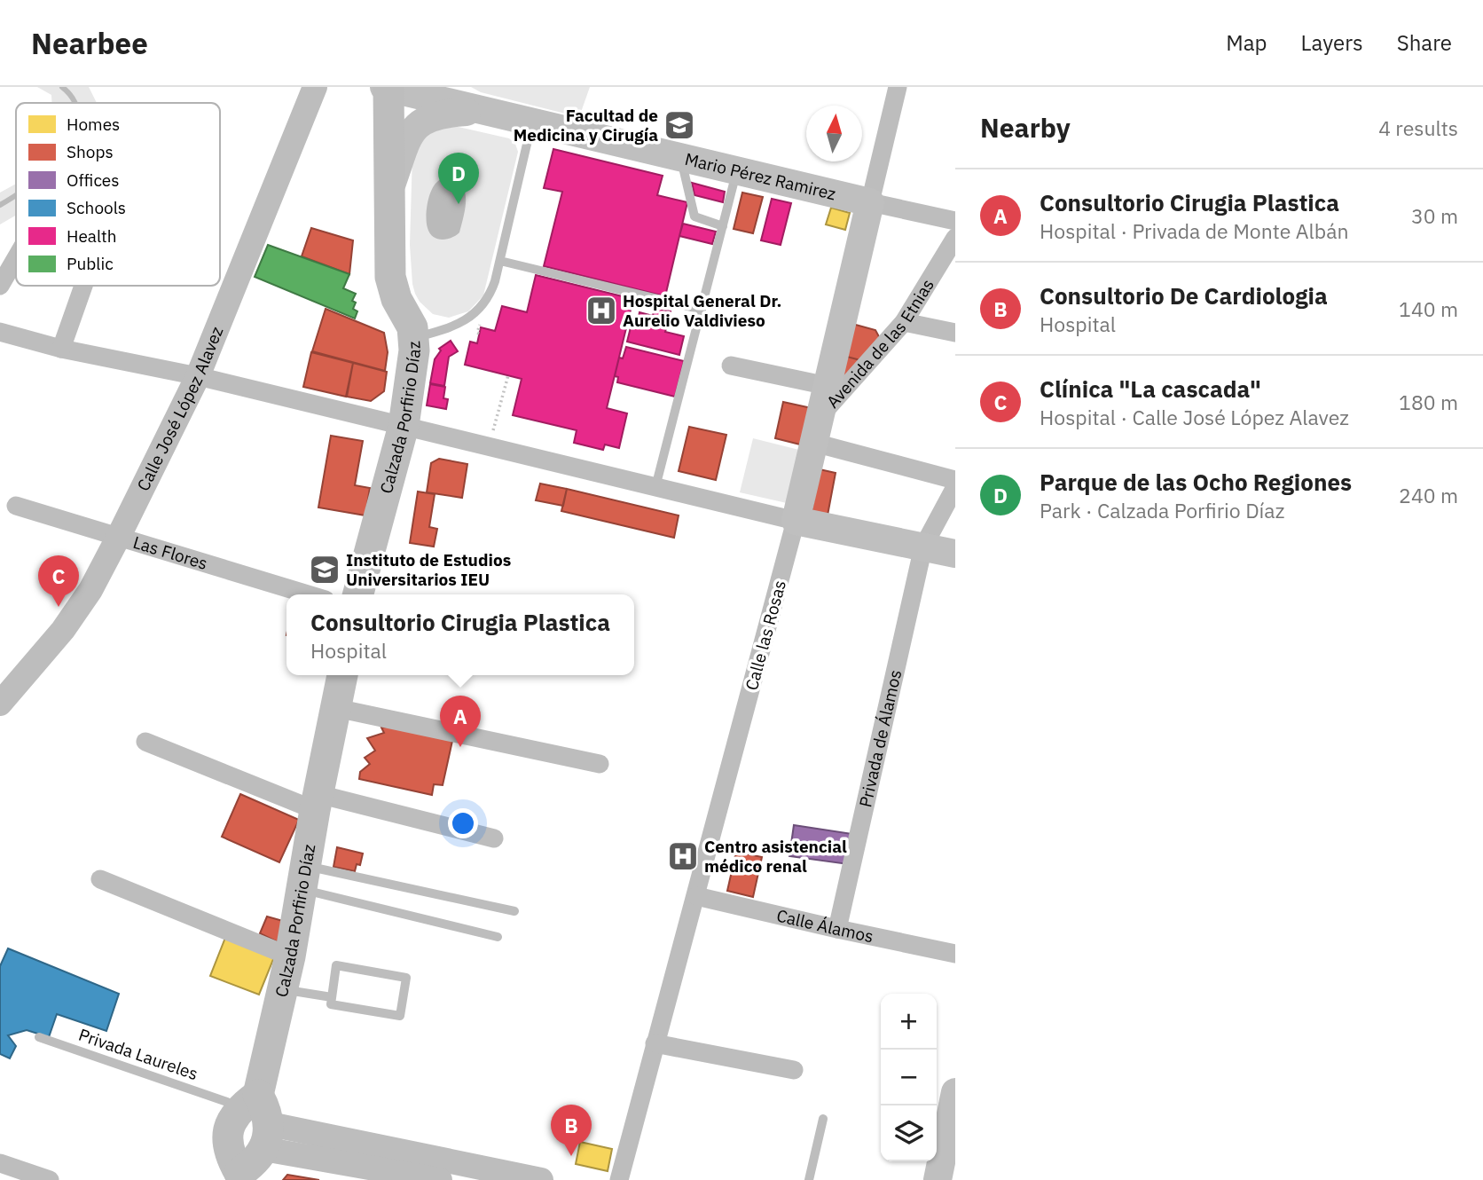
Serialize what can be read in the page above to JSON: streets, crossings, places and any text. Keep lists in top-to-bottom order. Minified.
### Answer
{"streets":{"main road":["Mario Pérez Ramirez","Calzada Porfirio Díaz","Calle las Rosas"],"street":["Avenida de las Etnias","Calle José López Alavez","Las Flores","Privada de Álamos","Calle Álamos"],"lane":["Privada Laureles"]},"crossings":[["Mario Pérez Ramirez","Calzada Porfirio Díaz"],["Mario Pérez Ramirez","Calle las Rosas"],["Avenida de las Etnias","Calle las Rosas"],["Calle José López Alavez","Las Flores"],["Calzada Porfirio Díaz","Privada Laureles"],["Calle las Rosas","Calle Álamos"],["Privada de Álamos","Calle Álamos"]],"places":{"school or university":["Facultad de Medicina y Cirugía","Instituto de Estudios Universitarios IEU"],"hospital":["Hospital General Dr. Aurelio Valdivieso","Centro asistencial médico renal"]},"legend":["Homes","Shops","Offices","Schools","Health","Public"],"north":"top","page":{"header":"Nearbee","nav":["Map","Layers","Share"],"heading":["Nearby","4 results"],"pins":["D","C","A","B"],"list":[{"mark":"A","name":"Consultorio Cirugia Plastica","note":"Hospital · Privada de Monte Albán","value":"30 m"},{"mark":"B","name":"Consultorio De Cardiologia","note":"Hospital","value":"140 m"},{"mark":"C","name":"Clínica \"La cascada\"","note":"Hospital · Calle José López Alavez","value":"180 m"},{"mark":"D","name":"Parque de las Ocho Regiones","note":"Park · Calzada Porfirio Díaz","value":"240 m"}],"popup":["Consultorio Cirugia Plastica","Hospital"],"map_buttons":["+","−"]}}
